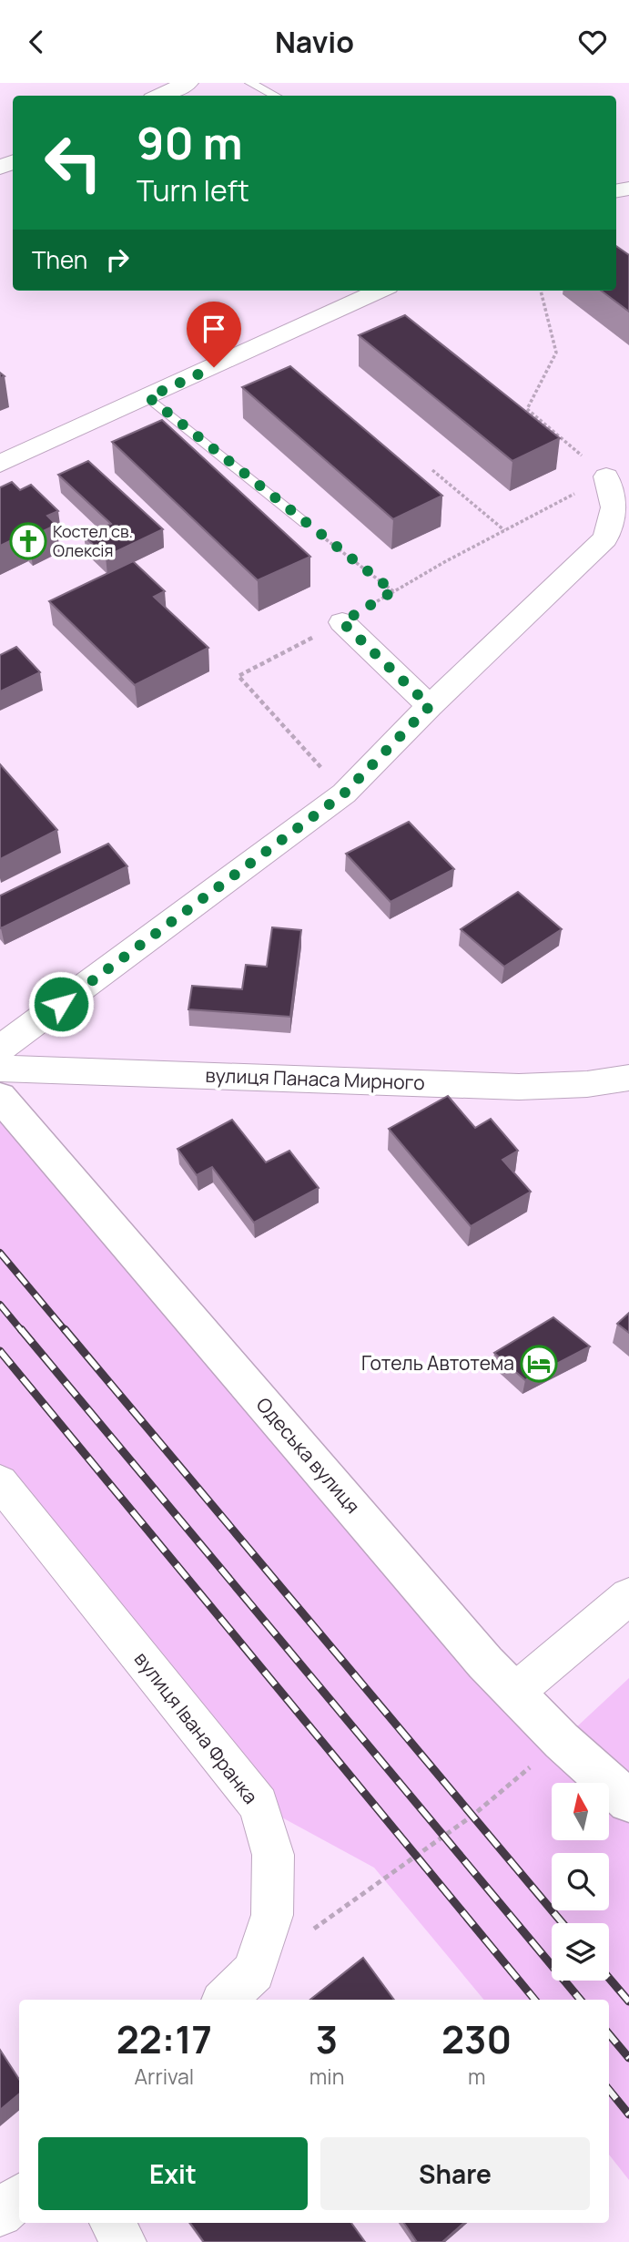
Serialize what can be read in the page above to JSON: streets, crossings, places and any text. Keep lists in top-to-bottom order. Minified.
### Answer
{"streets":{"main road":["Одеська вулиця"],"street":["вулиця Панаса Мирного","вулиця Івана Франка"]},"places":{"church":["Костел св. Олексія"],"hotel":["Готель Автотема"]},"north":"top","page":{"header":"Navio","turn":["90 m","Turn left"],"then":"Then","eta":["22:17","Arrival","3","min","230","m"],"buttons":["Exit","Share"]}}
